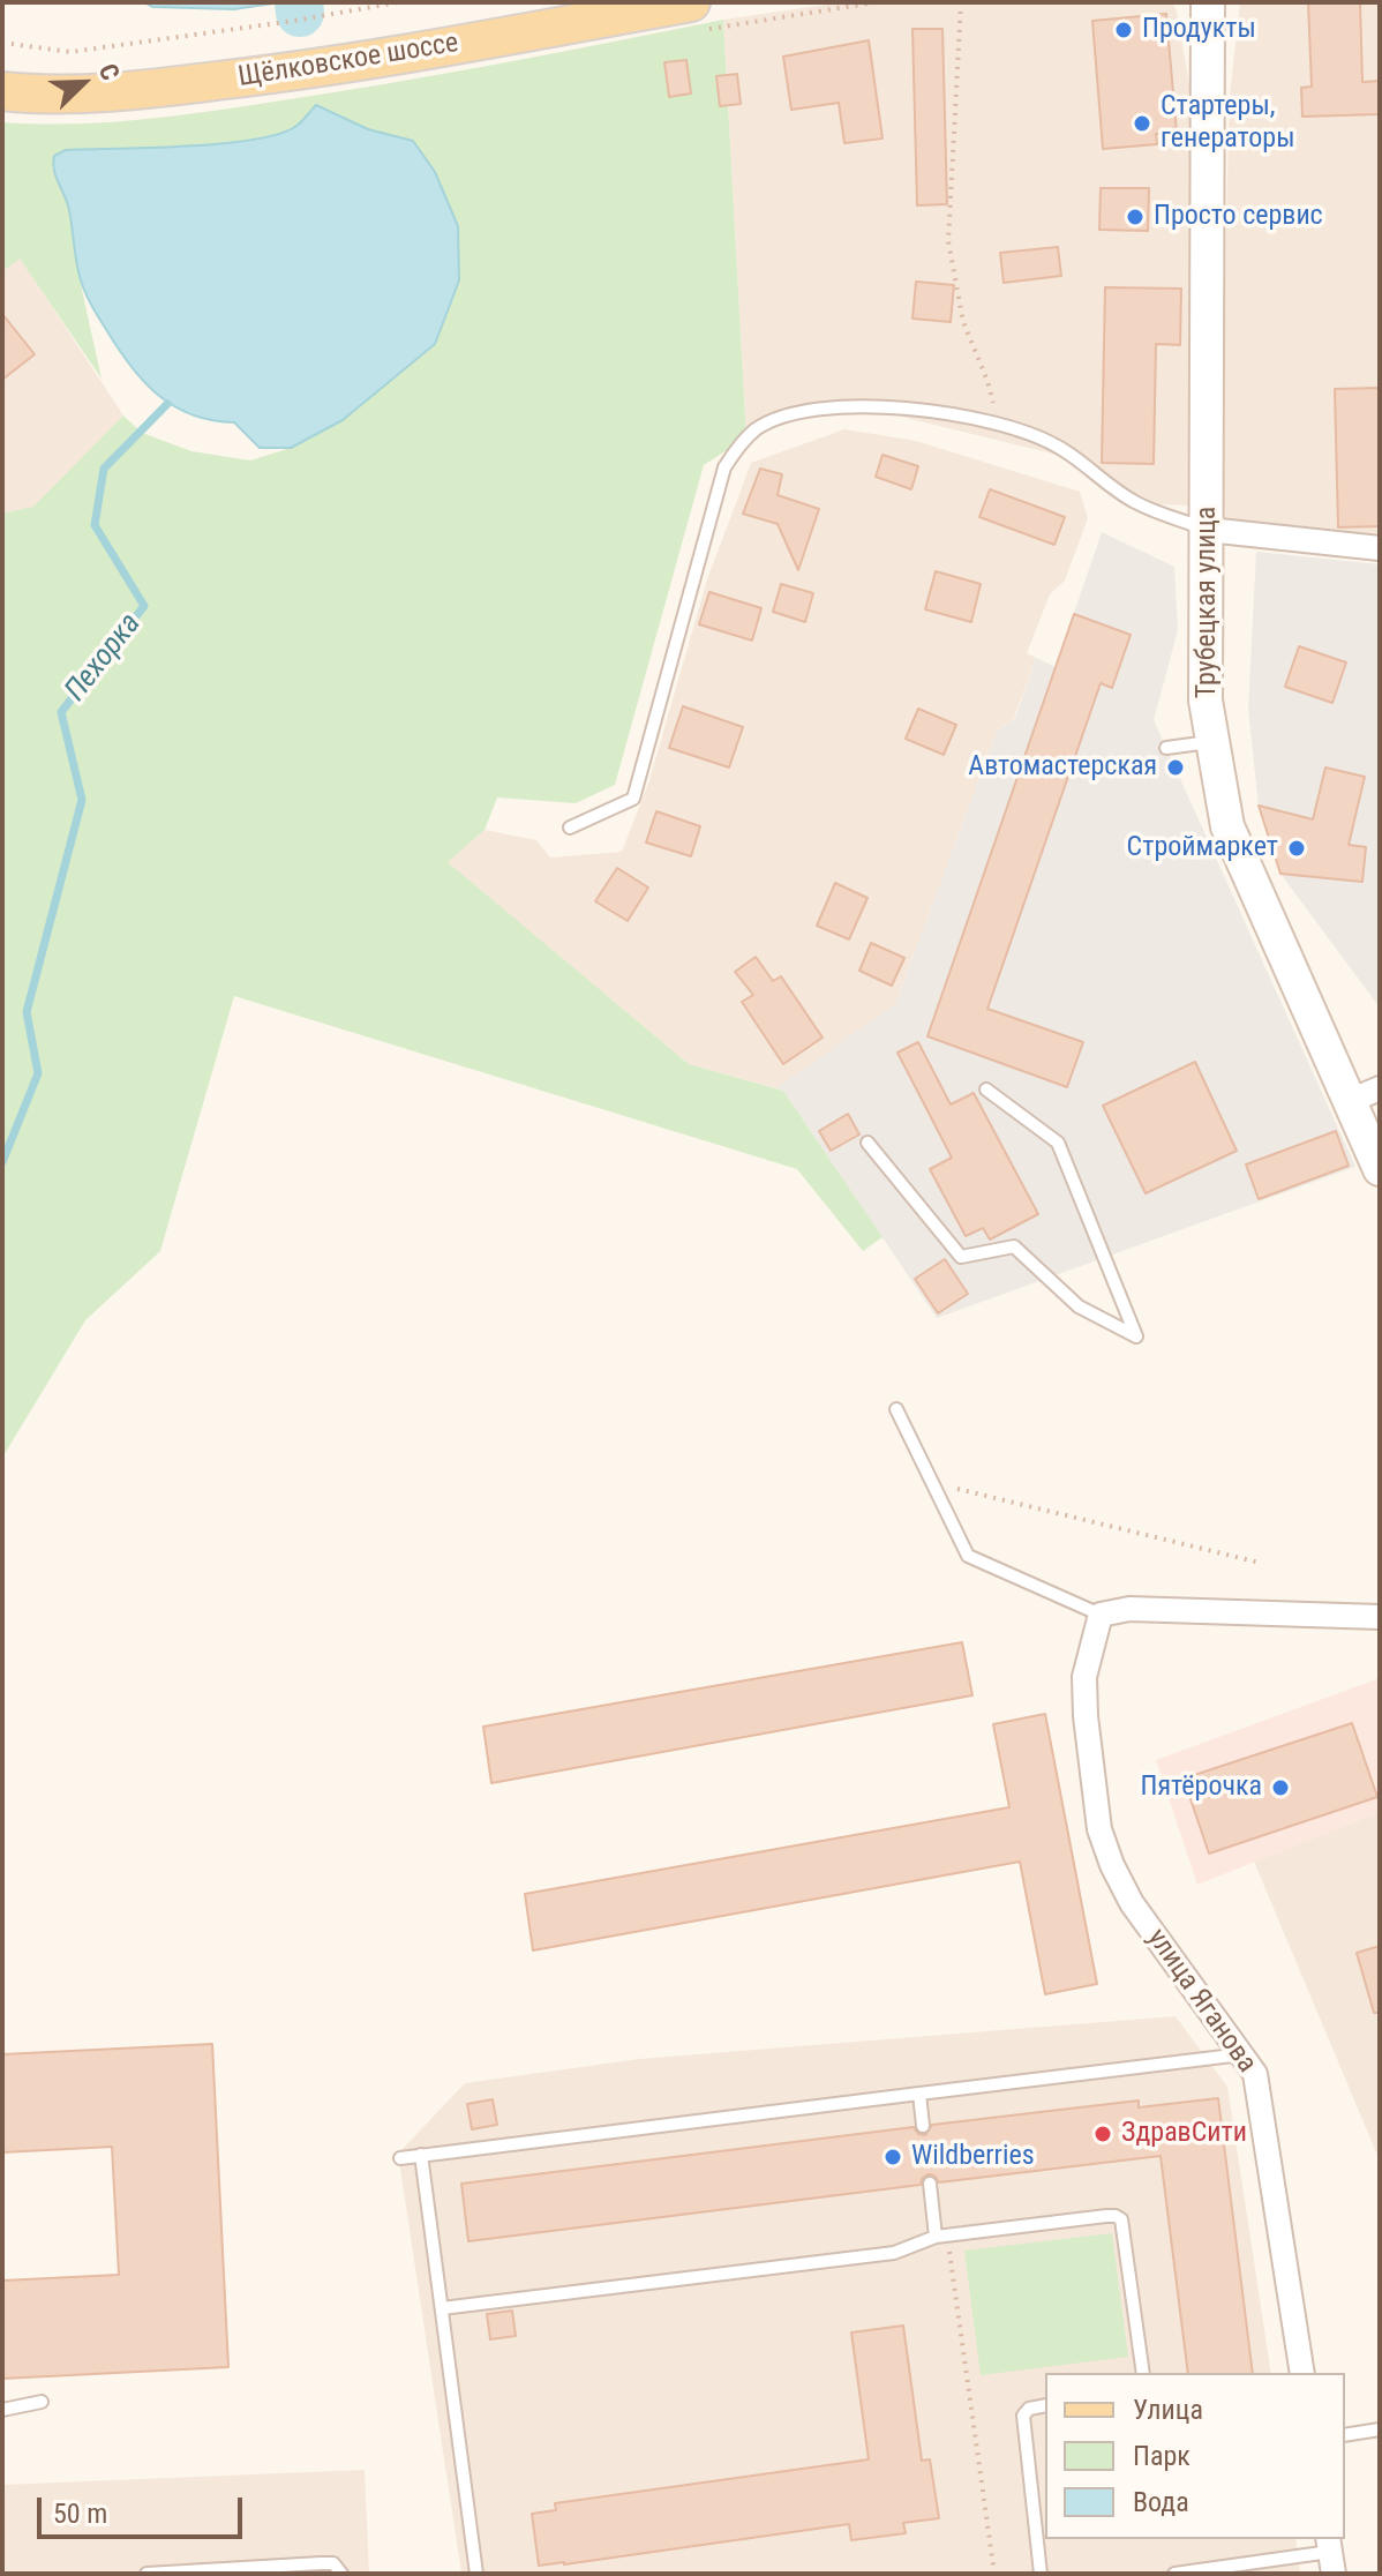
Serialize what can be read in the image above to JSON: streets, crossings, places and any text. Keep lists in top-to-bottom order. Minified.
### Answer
{"streets":{"main road":["Щёлковское шоссе","Трубецкая улица"],"street":["улица Яганова"]},"water":["Пехорка"],"places":["Продукты","Стартеры, генераторы","Просто сервис","Автомастерская","Строймаркет","Пятёрочка","ЗдравСити","Wildberries"],"legend":["Улица","Парк","Вода"],"scale_bar":"50 m","north":"top right"}
